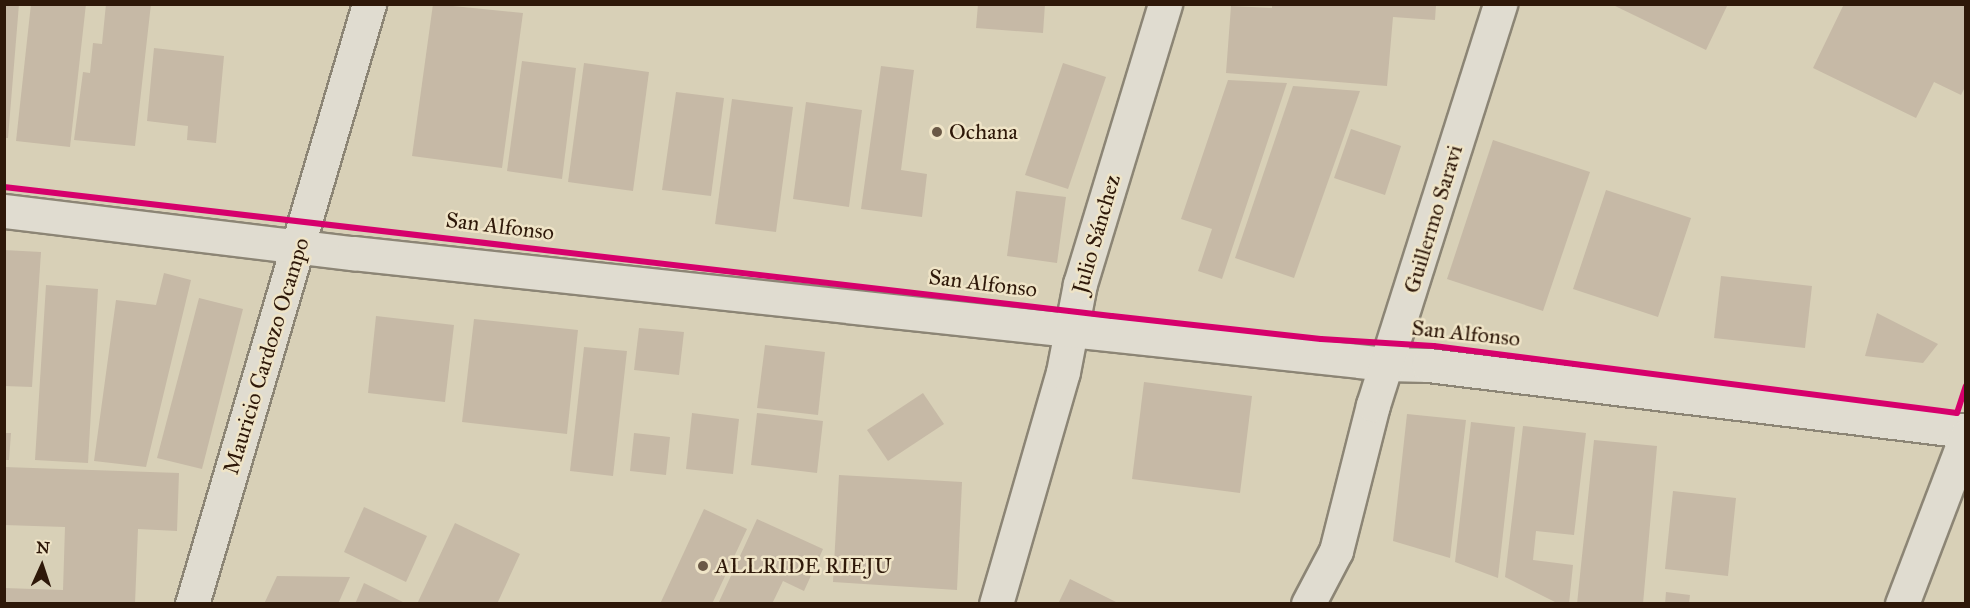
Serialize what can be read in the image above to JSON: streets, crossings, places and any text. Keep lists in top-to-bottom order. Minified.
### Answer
{"streets":{"street":["Guillermo Saravi","San Alfonso","Julio Sánchez","Mauricio Cardozo Ocampo"]},"crossings":[["Guillermo Saravi","San Alfonso"],["San Alfonso","Julio Sánchez"],["San Alfonso","Mauricio Cardozo Ocampo"]],"places":["Ochana","ALLRIDE RIEJU"],"north":"top"}
